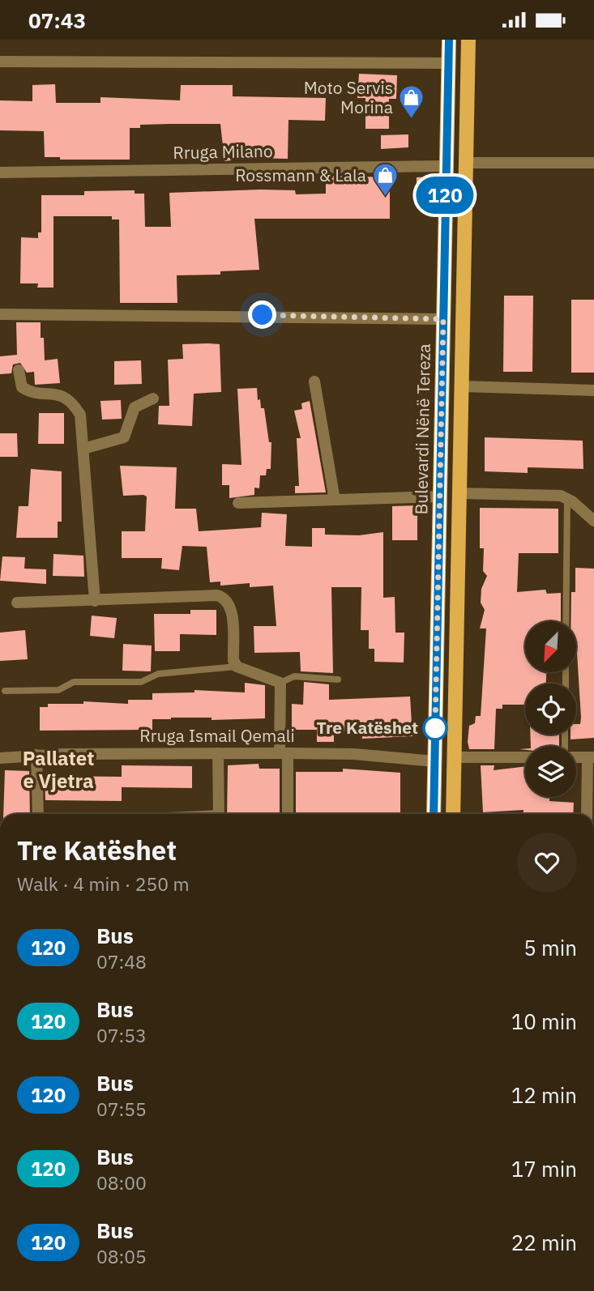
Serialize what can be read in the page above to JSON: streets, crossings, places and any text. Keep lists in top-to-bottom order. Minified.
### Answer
{"streets":{"main road":["Bulevardi Nënë Tereza"],"street":["Rruga Milano","Rruga Ismail Qemali"]},"crossings":[["Rruga Milano","Bulevardi Nënë Tereza"],["Bulevardi Nënë Tereza","Rruga Ismail Qemali"]],"districts":["Pallatet e Vjetra"],"places":{"shop":["Moto Servis Morina","Rossmann & Lala"],"other":["Tre Katëshet"]},"lines":["bus line 120"],"north":"bottom left","page":{"status":"07:43","on_map":"120","heading":["Tre Katëshet","Walk · 4 min · 250 m"],"list":[{"mark":"120","name":"Bus","note":"07:48","value":"5 min"},{"mark":"120","name":"Bus","note":"07:53","value":"10 min"},{"mark":"120","name":"Bus","note":"07:55","value":"12 min"},{"mark":"120","name":"Bus","note":"08:00","value":"17 min"},{"mark":"120","name":"Bus","note":"08:05","value":"22 min"}]}}
